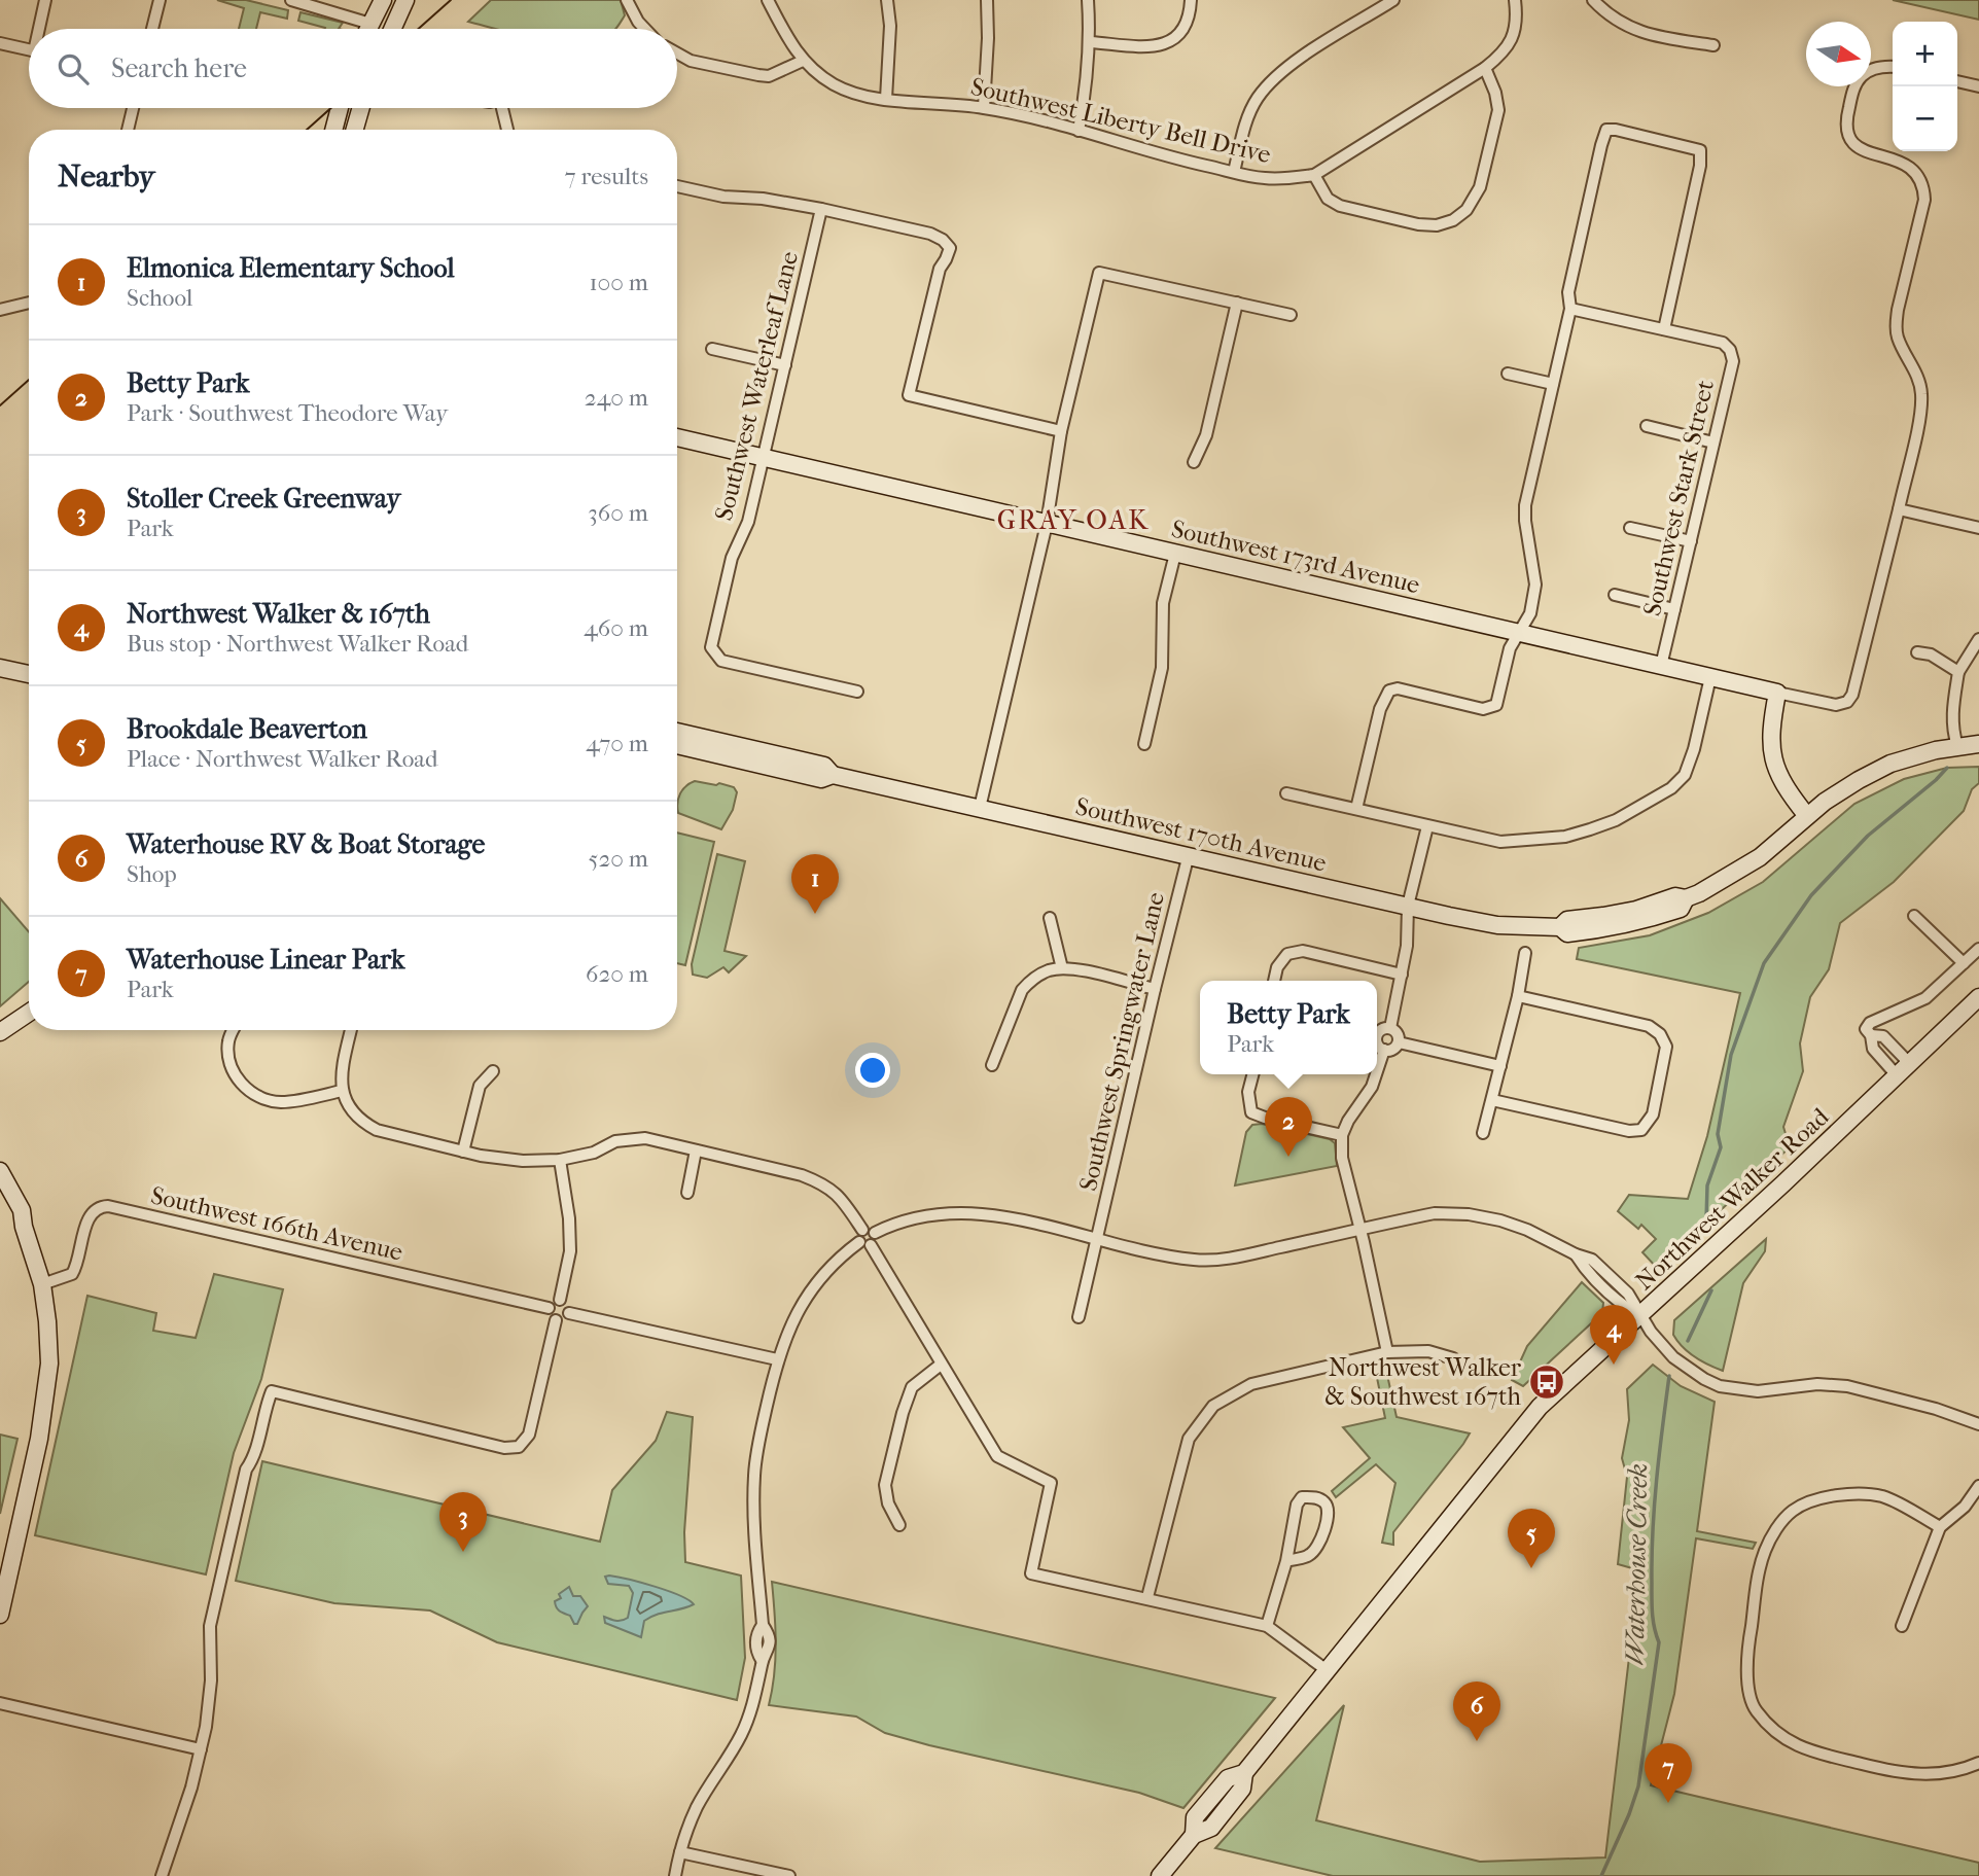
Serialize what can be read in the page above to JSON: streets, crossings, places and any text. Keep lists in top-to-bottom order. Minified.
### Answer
{"streets":{"main road":["Southwest 173rd Avenue","Southwest 170th Avenue","Northwest Walker Road"],"street":["Southwest Liberty Bell Drive","Southwest Waterleaf Lane","Southwest Stark Street","Southwest Springwater Lane","Southwest 166th Avenue"]},"crossings":[["Southwest Waterleaf Lane","Southwest 173rd Avenue"],["Southwest Stark Street","Southwest 173rd Avenue"],["Southwest 170th Avenue","Southwest Springwater Lane"]],"districts":["GRAY OAK"],"water":["Waterhouse Creek"],"places":{"bus stop":["Northwest Walker & Southwest 167th"]},"north":"right","page":{"map_buttons":["+","−"],"search":"Search here","heading":["Nearby","7 results"],"list":[{"mark":"1","name":"Elmonica Elementary School","note":"School","value":"100 m"},{"mark":"2","name":"Betty Park","note":"Park · Southwest Theodore Way","value":"240 m"},{"mark":"3","name":"Stoller Creek Greenway","note":"Park","value":"360 m"},{"mark":"4","name":"Northwest Walker & 167th","note":"Bus stop · Northwest Walker Road","value":"460 m"},{"mark":"5","name":"Brookdale Beaverton","note":"Place · Northwest Walker Road","value":"470 m"},{"mark":"6","name":"Waterhouse RV & Boat Storage","note":"Shop","value":"520 m"},{"mark":"7","name":"Waterhouse Linear Park","note":"Park","value":"620 m"}],"pins":["1","2","4","3","5","6","7"],"popup":["Betty Park","Park"]}}
